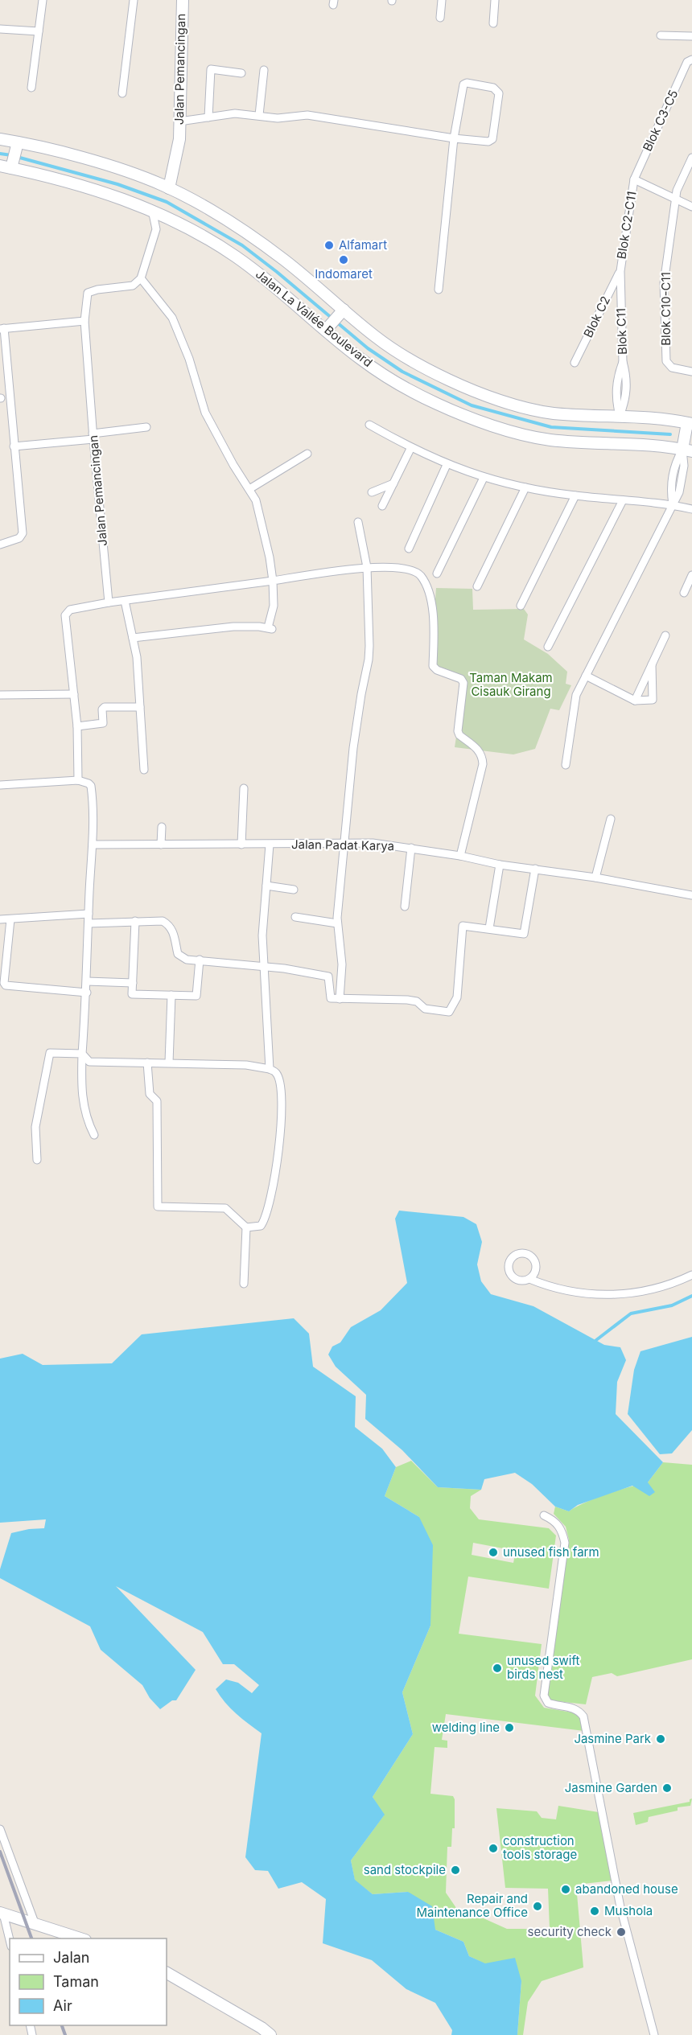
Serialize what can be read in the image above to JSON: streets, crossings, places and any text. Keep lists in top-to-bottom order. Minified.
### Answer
{"streets":{"street":["Jalan Pemancingan","Blok C3-C5","Blok C2-C11","Blok C10-C11","Blok C2","Jalan La Vallée Boulevard","Blok C11","Jalan Padat Karya"]},"crossings":[["Jalan Pemancingan","Jalan La Vallée Boulevard"],["Blok C3-C5","Blok C2-C11"],["Blok C2-C11","Blok C2"],["Blok C2-C11","Blok C11"],["Blok C2","Blok C11"],["Jalan La Vallée Boulevard","Blok C11"]],"parks":["Taman Makam Cisauk Girang"],"places":["Alfamart","Indomaret","unused fish farm","unused swift birds nest","welding line","Jasmine Park","Jasmine Garden","construction tools storage","sand stockpile","abandoned house","Repair and Maintenance Office","Mushola","security check"],"legend":["Jalan","Taman","Air"]}
